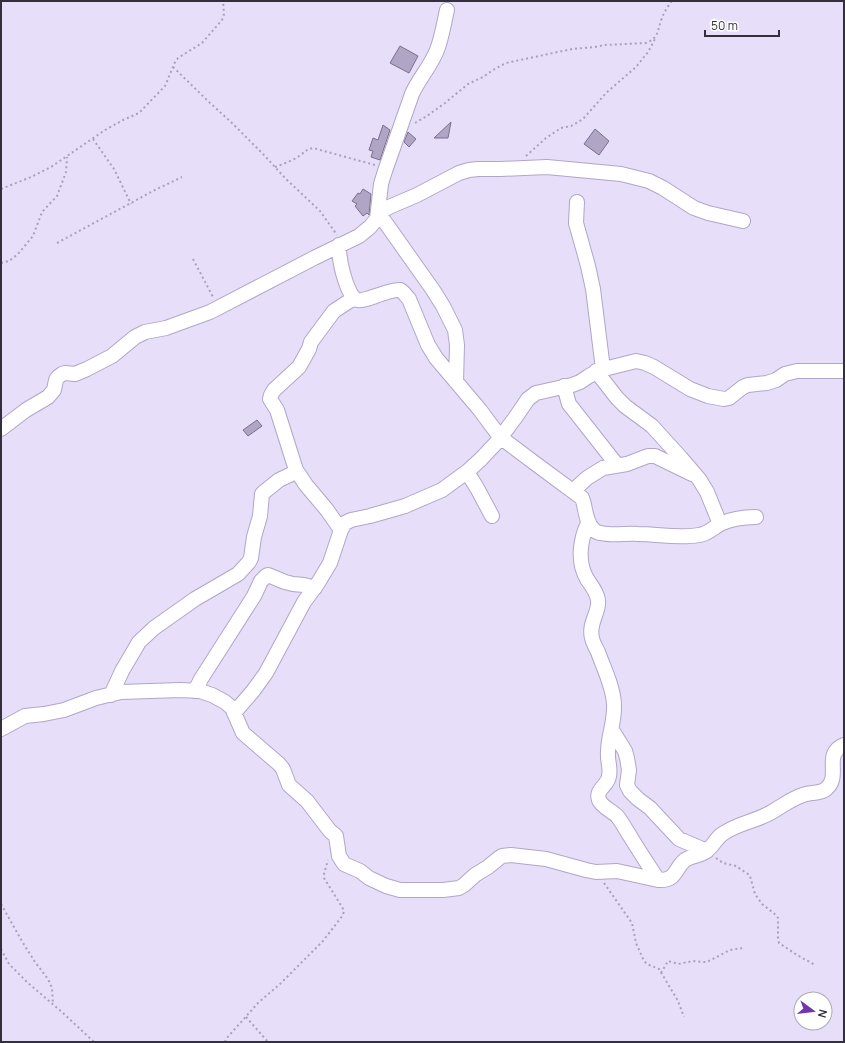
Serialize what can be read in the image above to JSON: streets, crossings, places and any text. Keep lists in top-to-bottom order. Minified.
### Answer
{"scale_bar":"50 m","north":"right"}
